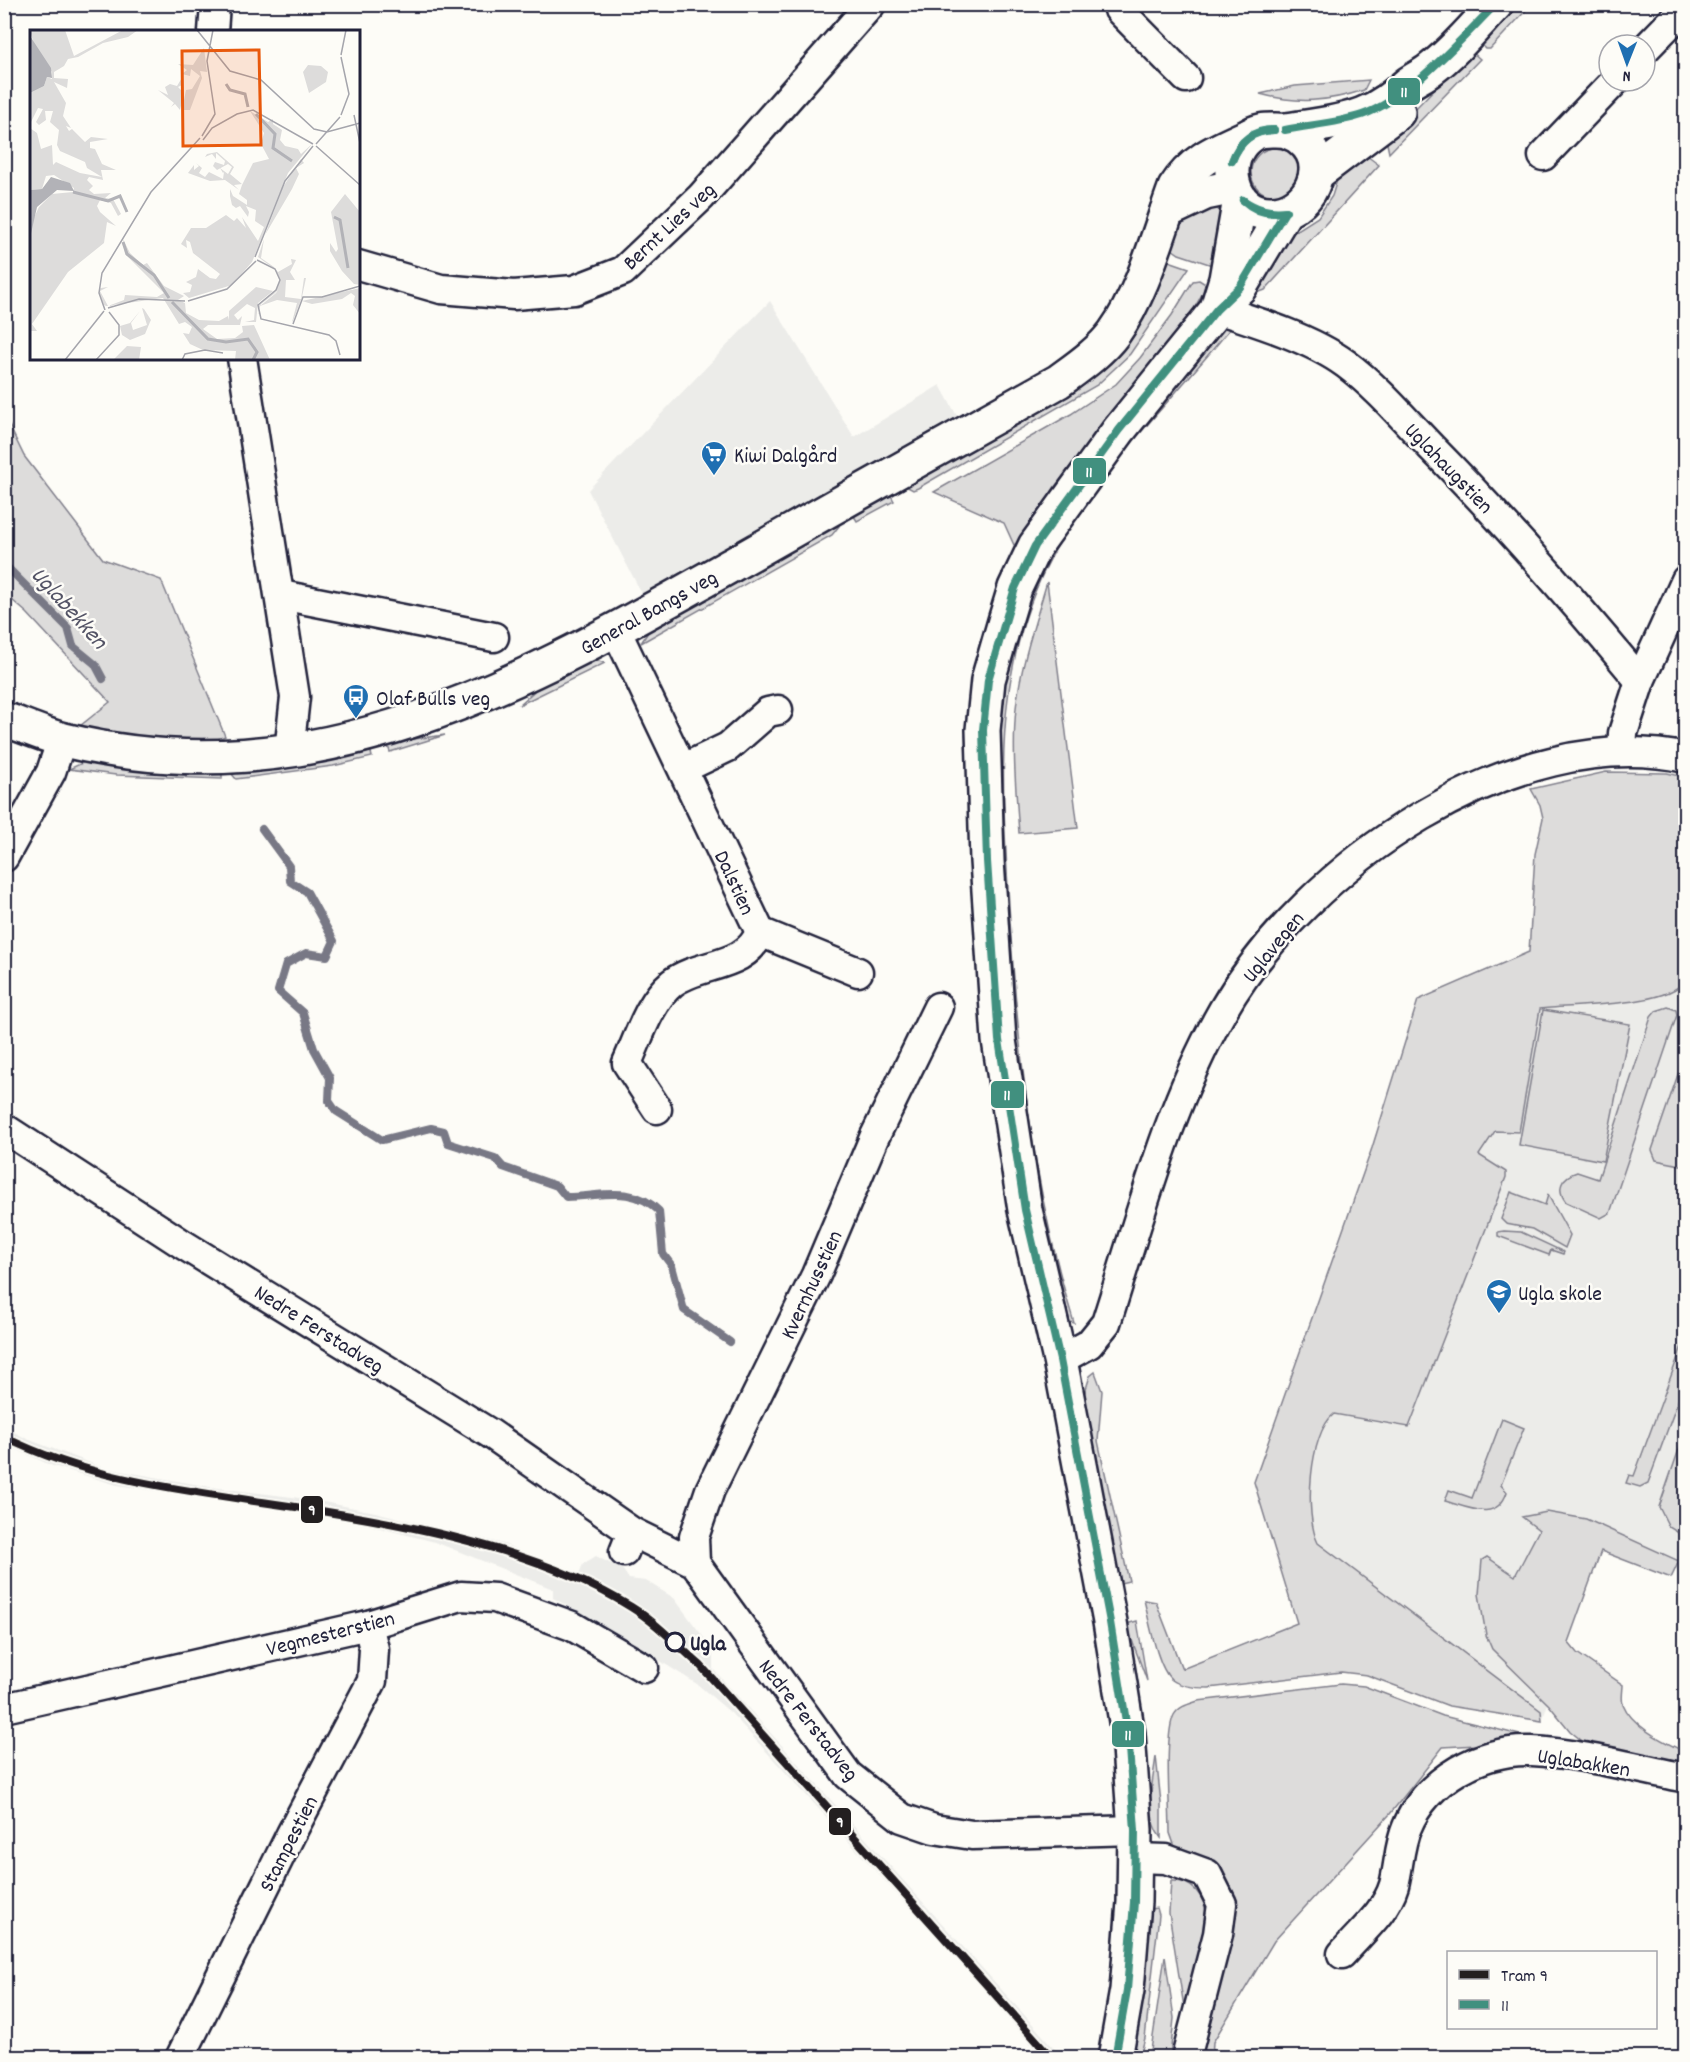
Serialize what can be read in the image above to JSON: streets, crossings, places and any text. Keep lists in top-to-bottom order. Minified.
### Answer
{"streets":{"street":["Bernt Lies veg","Uglahaugstien","General Bangs veg","Dalstien","Uglavegen","Kvernhusstien","Nedre Ferstadveg","Vegmesterstien","Uglabakken","Stampestien"]},"crossings":[["General Bangs veg","Dalstien"],["Kvernhusstien","Nedre Ferstadveg"],["Vegmesterstien","Stampestien"]],"water":["Uglabekken"],"places":{"supermarket":["Kiwi Dalgård"],"bus stop":["Olaf Bulls veg"],"school or university":["Ugla skole"],"other":["Ugla"]},"lines":["transit line 11","tram line 9"],"legend":["Tram 9","11"],"north":"bottom"}
